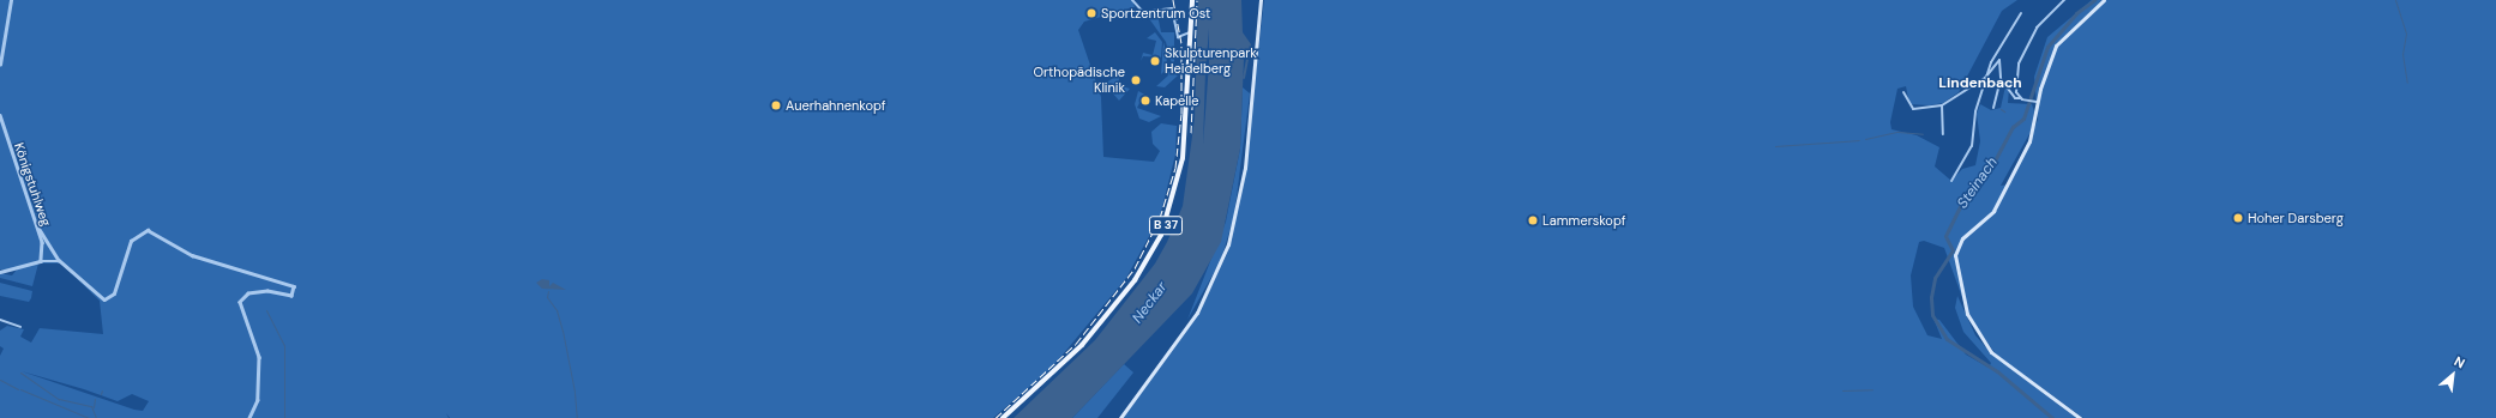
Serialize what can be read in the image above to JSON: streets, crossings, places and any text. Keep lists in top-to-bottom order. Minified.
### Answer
{"streets":{"main road":["B 37"],"street":["Königstuhlweg"]},"districts":["Lindenbach"],"water":["Steinach","Neckar"],"places":["Sportzentrum Ost","Skulpturenpark Heidelberg","Orthopädische Klinik","Kapelle","Auerhahnenkopf","Hoher Darsberg","Lammerskopf"],"north":"top right"}
